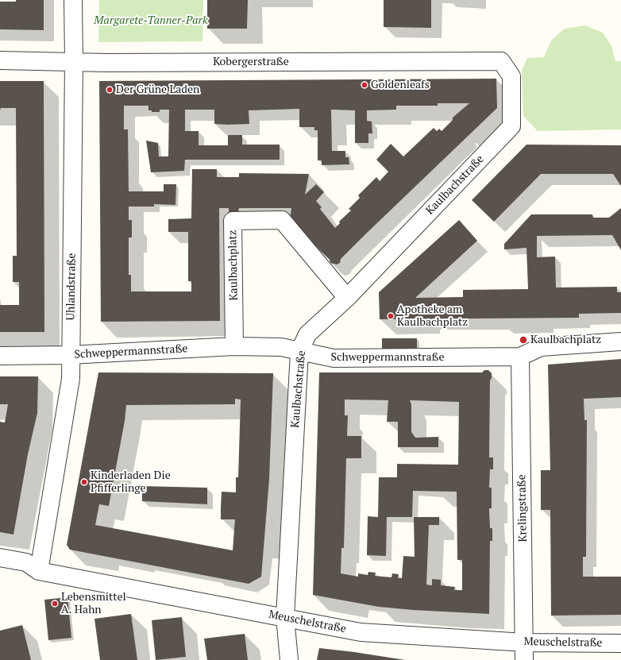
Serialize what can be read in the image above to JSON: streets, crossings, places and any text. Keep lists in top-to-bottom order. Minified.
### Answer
{"streets":{"street":["Kobergerstraße","Kaulbachstraße","Kaulbachplatz","Uhlandstraße","Schweppermannstraße","Krelingstraße","Meuschelstraße"]},"crossings":[["Kobergerstraße","Kaulbachstraße"],["Kobergerstraße","Uhlandstraße"],["Kaulbachstraße","Kaulbachplatz"],["Kaulbachstraße","Schweppermannstraße"],["Kaulbachstraße","Meuschelstraße"],["Kaulbachplatz","Schweppermannstraße"],["Uhlandstraße","Schweppermannstraße"],["Uhlandstraße","Meuschelstraße"],["Schweppermannstraße","Krelingstraße"],["Krelingstraße","Meuschelstraße"]],"parks":["Margarete-Tanner-Park"],"places":["Goldenleafs","Der Grüne Laden","Apotheke am Kaulbachplatz","Kaulbachplatz","Kinderladen Die Pfifferlinge","Lebensmittel A. Hahn"]}
